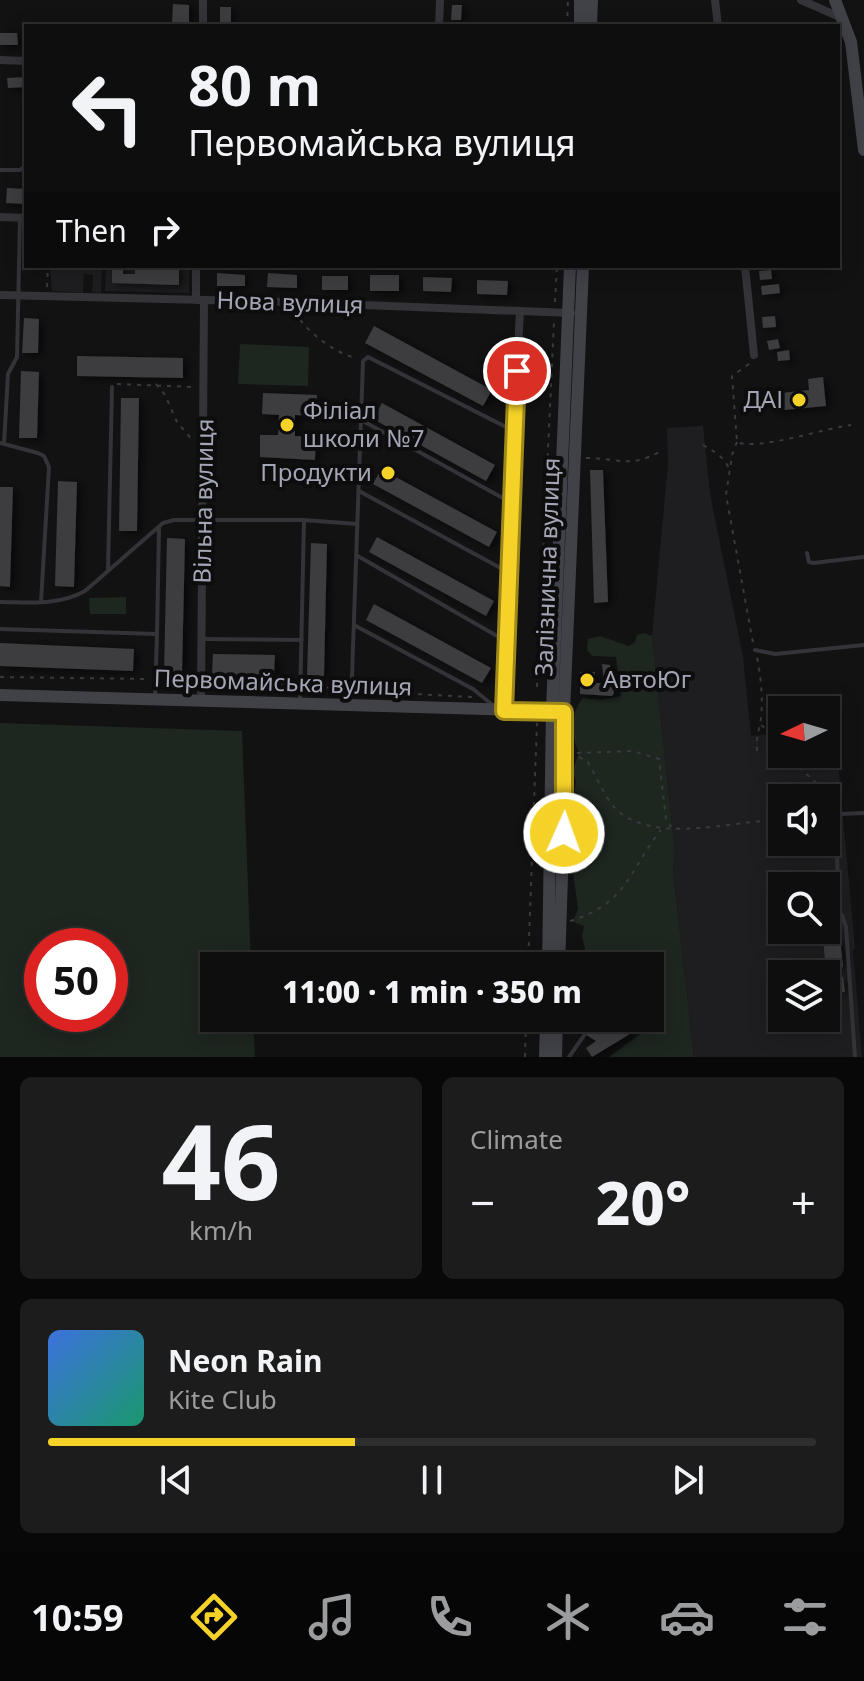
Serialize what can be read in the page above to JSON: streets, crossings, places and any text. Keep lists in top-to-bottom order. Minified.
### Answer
{"streets":{"main road":["Залізнична вулиця","Первомайська вулиця"],"street":["Нова вулиця","Вільна вулиця"]},"crossings":[["Нова вулиця","Вільна вулиця"],["Нова вулиця","Залізнична вулиця"],["Вільна вулиця","Первомайська вулиця"],["Залізнична вулиця","Первомайська вулиця"]],"places":["ДАІ","Філіал школи №7","Продукти","АвтоЮг"],"north":"left","page":{"turn":["80 m","Первомайська вулиця"],"then":"Then","limit":"50","trip":"11:00 · 1 min · 350 m","tile":[["46","km/h"],"Climate"],"heat":["−","20°","+"],"song":["Neon Rain","Kite Club"],"tabs":"10:59"}}
